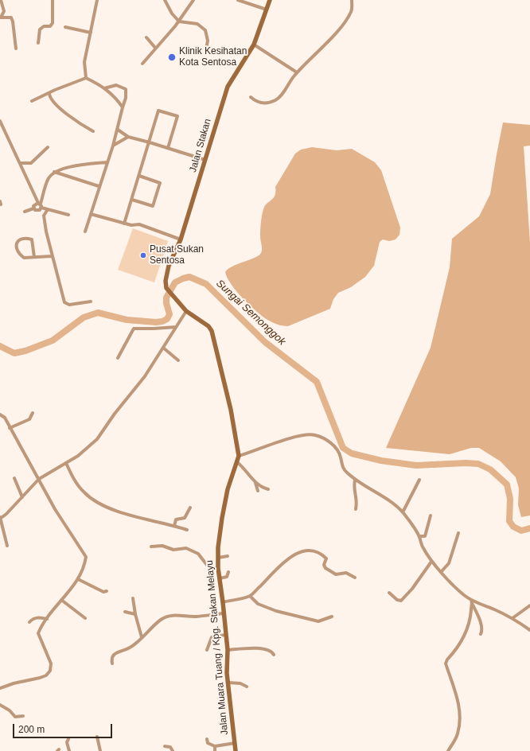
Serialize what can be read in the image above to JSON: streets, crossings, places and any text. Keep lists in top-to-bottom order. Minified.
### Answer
{"streets":{"main road":["Jalan Stakan","Jalan Muara Tuang / Kpg. Stakan Melayu"]},"water":["Sungai Semonggok"],"places":["Klinik Kesihatan Kota Sentosa","Pusat Sukan Sentosa"],"scale_bar":"200 m"}
